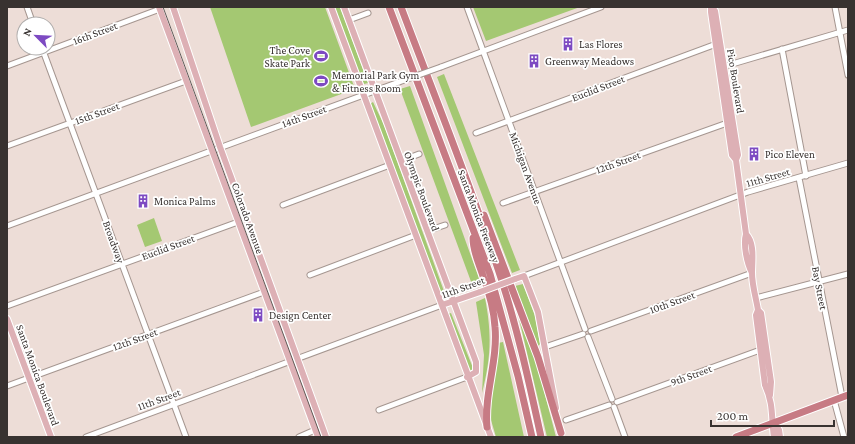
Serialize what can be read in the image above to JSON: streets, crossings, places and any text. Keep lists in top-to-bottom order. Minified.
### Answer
{"streets":{"highway":["Santa Monica Freeway"],"main road":["Pico Boulevard","11th Street","Olympic Boulevard","Colorado Avenue","Santa Monica Boulevard"],"street":["16th Street","Euclid Street","15th Street","14th Street","12th Street","Michigan Avenue","Broadway","Bay Street","10th Street","9th Street"]},"crossings":[["16th Street","Colorado Avenue"],["Pico Boulevard","Euclid Street"],["Pico Boulevard","12th Street"],["Pico Boulevard","11th Street"],["Pico Boulevard","10th Street"],["Pico Boulevard","9th Street"],["Euclid Street","Michigan Avenue"],["Euclid Street","Colorado Avenue"],["Euclid Street","Broadway"],["15th Street","Colorado Avenue"],["15th Street","Broadway"],["14th Street","Michigan Avenue"],["14th Street","Olympic Boulevard"],["14th Street","Colorado Avenue"],["14th Street","Broadway"],["12th Street","Michigan Avenue"],["12th Street","Colorado Avenue"],["12th Street","Broadway"],["12th Street","Santa Monica Boulevard"],["Michigan Avenue","11th Street"],["Michigan Avenue","10th Street"],["11th Street","Olympic Boulevard"],["11th Street","Colorado Avenue"],["11th Street","Broadway"],["11th Street","Bay Street"]],"places":{"building":["Las Flores","Greenway Meadows","Pico Eleven","Monica Palms","Design Center"],"sports":["The Cove Skate Park","Memorial Park Gym & Fitness Room"]},"scale_bar":"200 m","north":"top left"}
